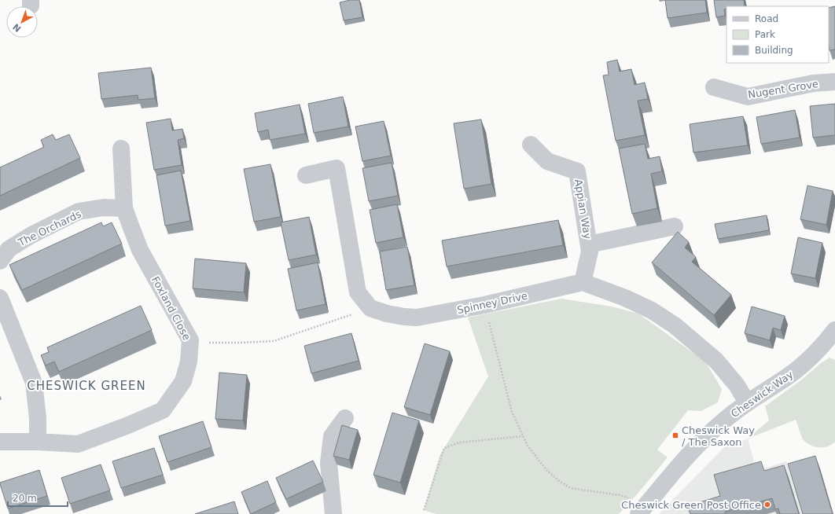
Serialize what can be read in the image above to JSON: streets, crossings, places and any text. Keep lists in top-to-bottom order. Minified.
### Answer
{"streets":{"street":["Nugent Grove","Appian Way","The Orchards","Spinney Drive","Foxland Close","Cheswick Way"]},"crossings":[["Appian Way","Spinney Drive"],["The Orchards","Foxland Close"]],"districts":["CHESWICK GREEN"],"places":{"transit":["Cheswick Way / The Saxon"],"other":["Cheswick Green Post Office"]},"legend":["Road","Park","Building"],"scale_bar":"20 m","north":"bottom left"}
